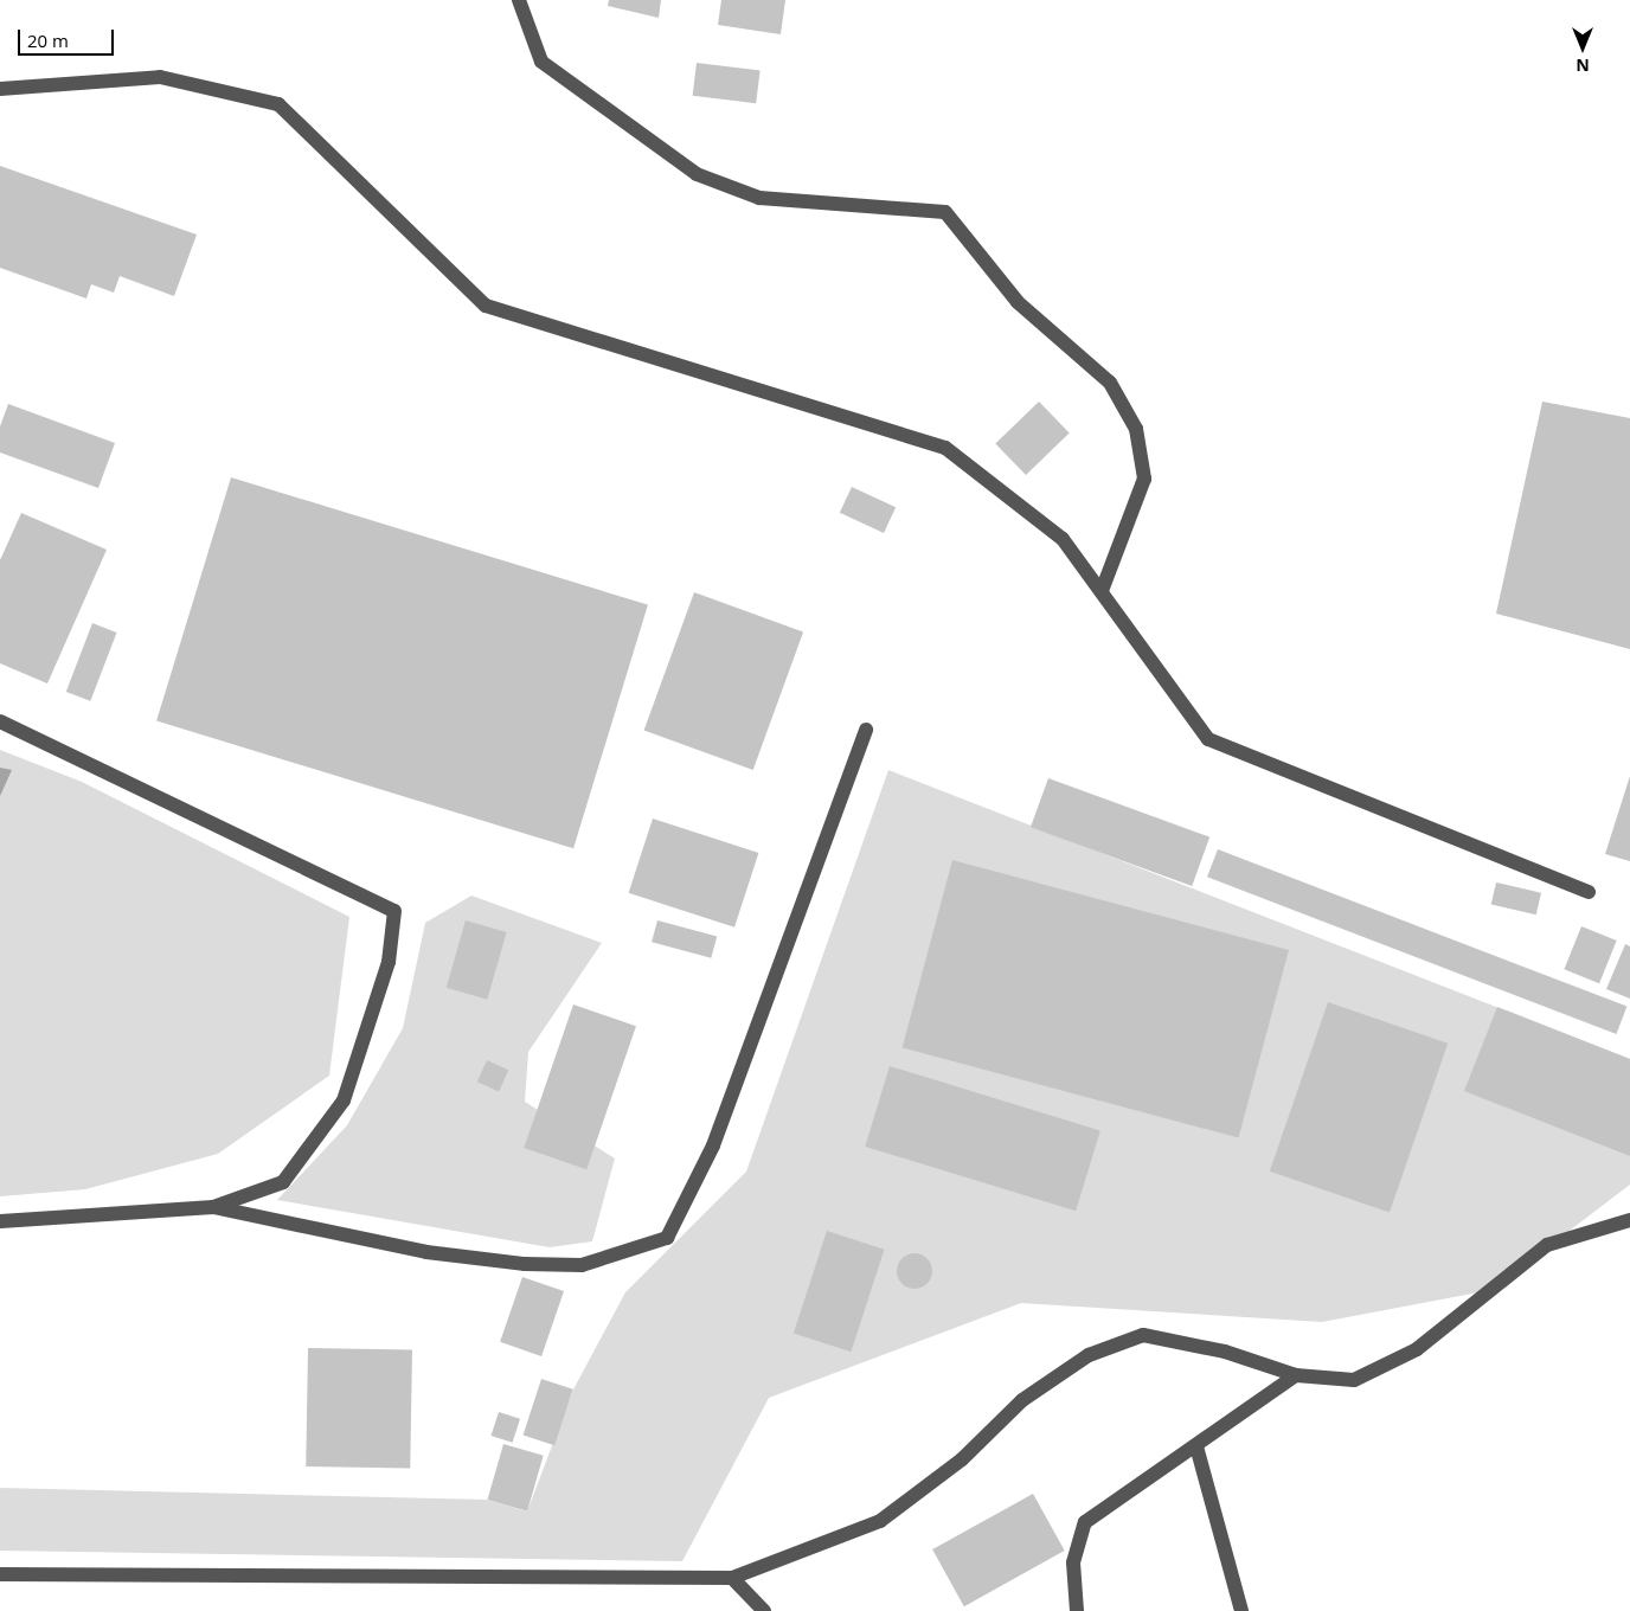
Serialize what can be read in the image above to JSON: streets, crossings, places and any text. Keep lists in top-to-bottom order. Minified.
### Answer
{"scale_bar":"20 m","north":"bottom"}
